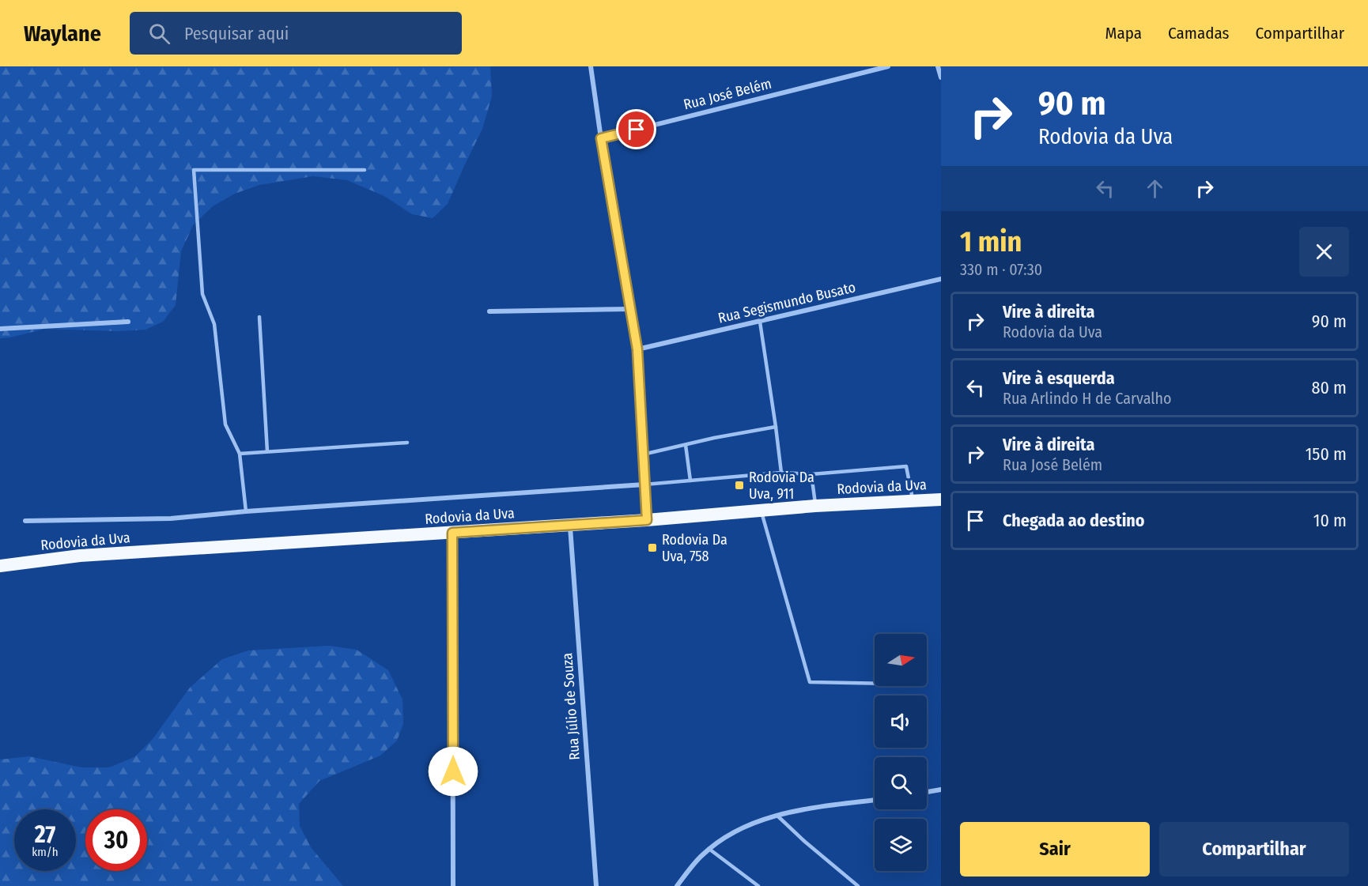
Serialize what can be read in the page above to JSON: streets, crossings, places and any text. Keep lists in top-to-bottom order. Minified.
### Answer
{"streets":{"highway":["Rodovia da Uva"],"street":["Rua José Belém","Rua Segismundo Busato","Rua Júlio de Souza"]},"crossings":[["Rodovia da Uva","Rua Júlio de Souza"]],"places":{"transit":["Rodovia Da Uva, 911","Rodovia Da Uva, 758"]},"north":"right","page":{"header":"Waylane","search":"Pesquisar aqui","nav":["Mapa","Camadas","Compartilhar"],"turn":["90 m","Rodovia da Uva"],"heading":["1 min","330 m · 07:30"],"list":[{"name":"Vire à direita","note":"Rodovia da Uva","value":"90 m"},{"name":"Vire à esquerda","note":"Rua Arlindo H de Carvalho","value":"80 m"},{"name":"Vire à direita","note":"Rua José Belém","value":"150 m"},{"name":"Chegada ao destino","value":"10 m"}],"speed":"27 km/h","limit":"30","buttons":["Sair","Compartilhar"]}}
